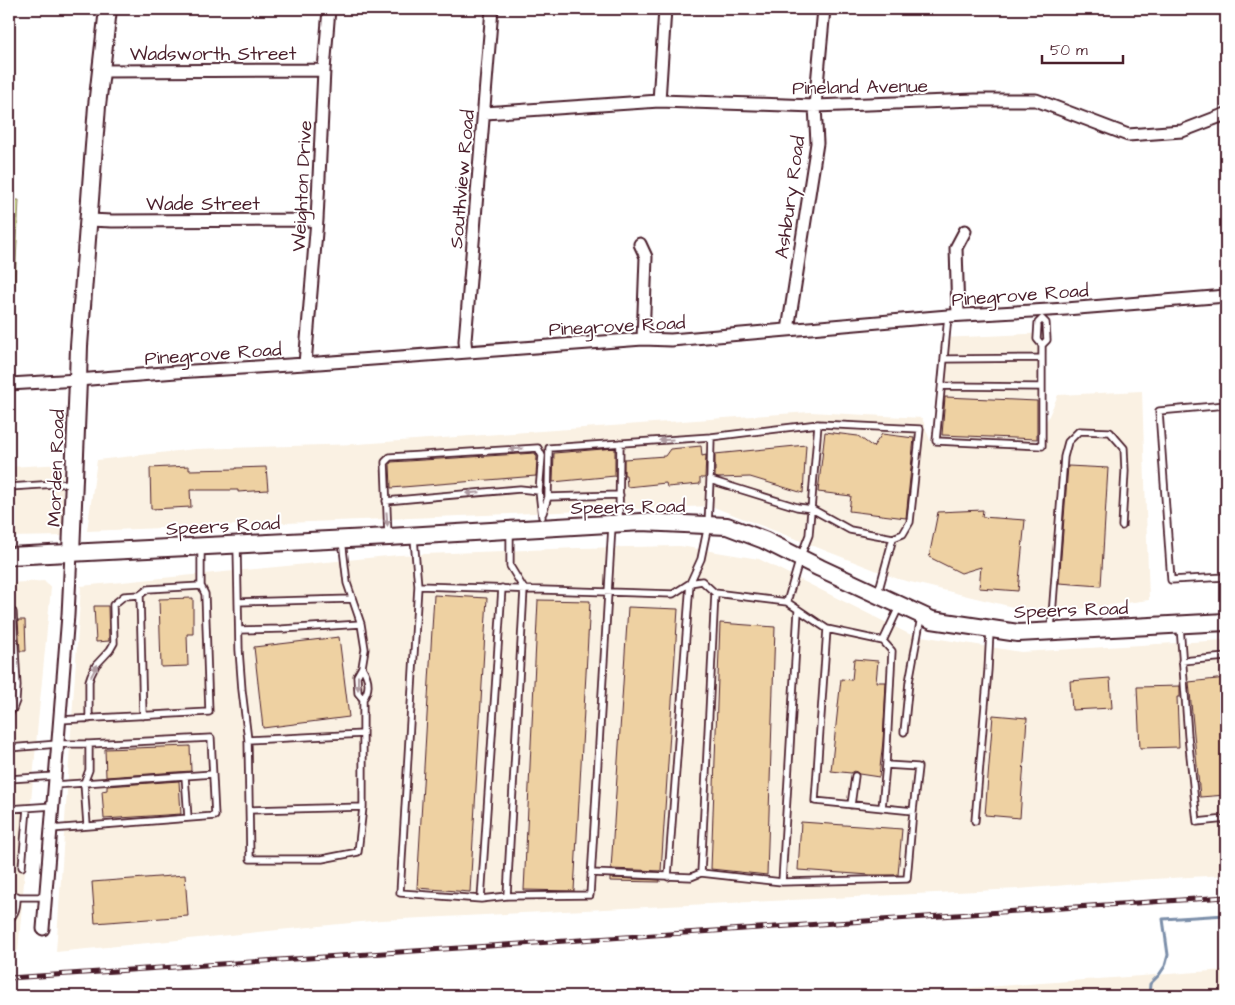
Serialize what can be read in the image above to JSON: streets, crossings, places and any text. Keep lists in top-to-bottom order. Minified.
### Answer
{"streets":{"main road":["Morden Road","Speers Road"],"street":["Wadsworth Street","Pineland Avenue","Southview Road","Weighton Drive","Ashbury Road","Wade Street","Pinegrove Road"]},"crossings":[["Wadsworth Street","Weighton Drive"],["Wadsworth Street","Morden Road"],["Pineland Avenue","Southview Road"],["Pineland Avenue","Ashbury Road"],["Southview Road","Pinegrove Road"],["Weighton Drive","Wade Street"],["Weighton Drive","Pinegrove Road"],["Ashbury Road","Pinegrove Road"],["Wade Street","Morden Road"],["Pinegrove Road","Morden Road"],["Morden Road","Speers Road"]],"scale_bar":"50 m"}
